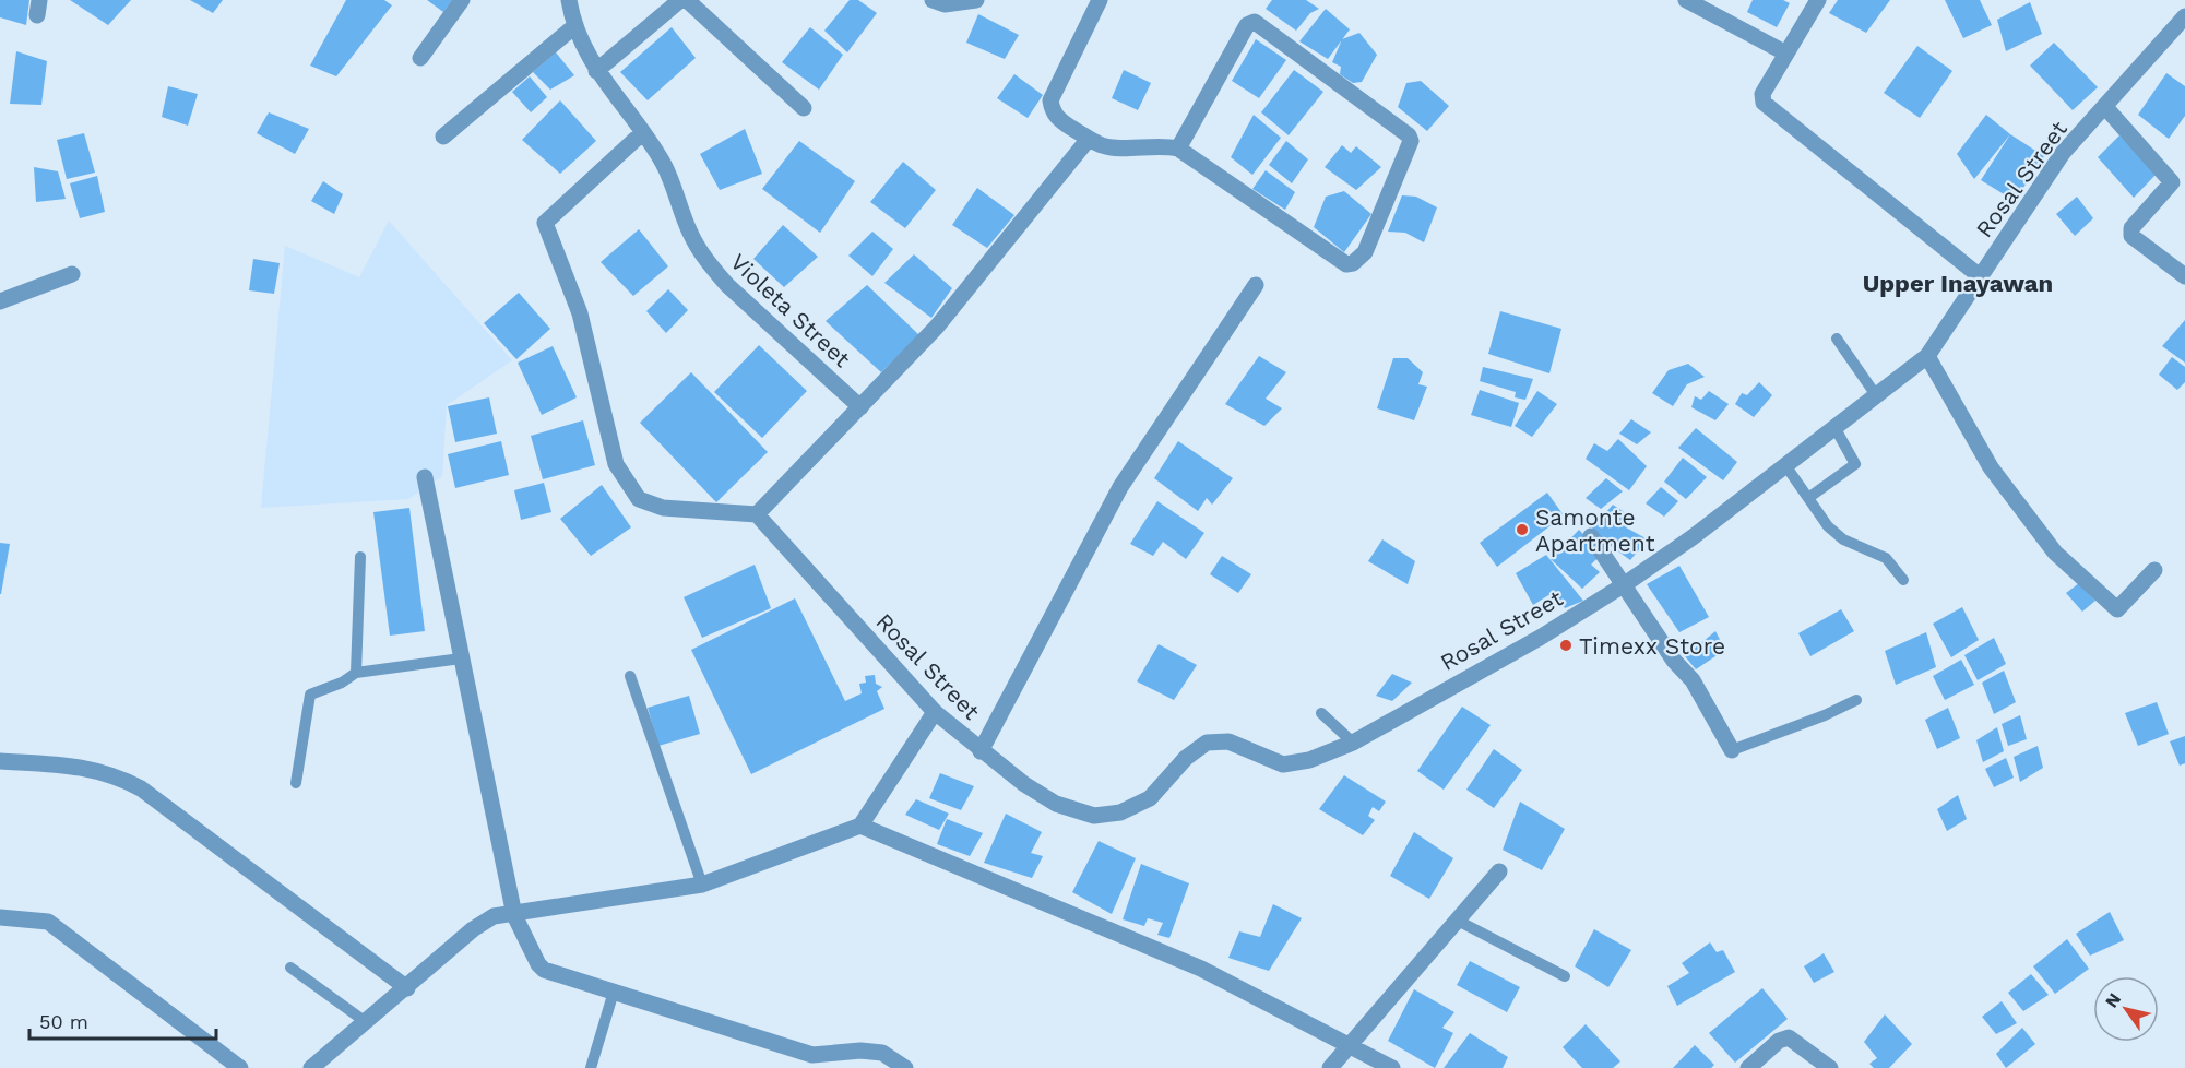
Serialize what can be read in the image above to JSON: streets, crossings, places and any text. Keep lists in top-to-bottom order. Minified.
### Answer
{"streets":{"street":["Rosal Street","Violeta Street"]},"districts":["Upper Inayawan"],"places":["Samonte Apartment","Timexx Store"],"scale_bar":"50 m","north":"top left"}
